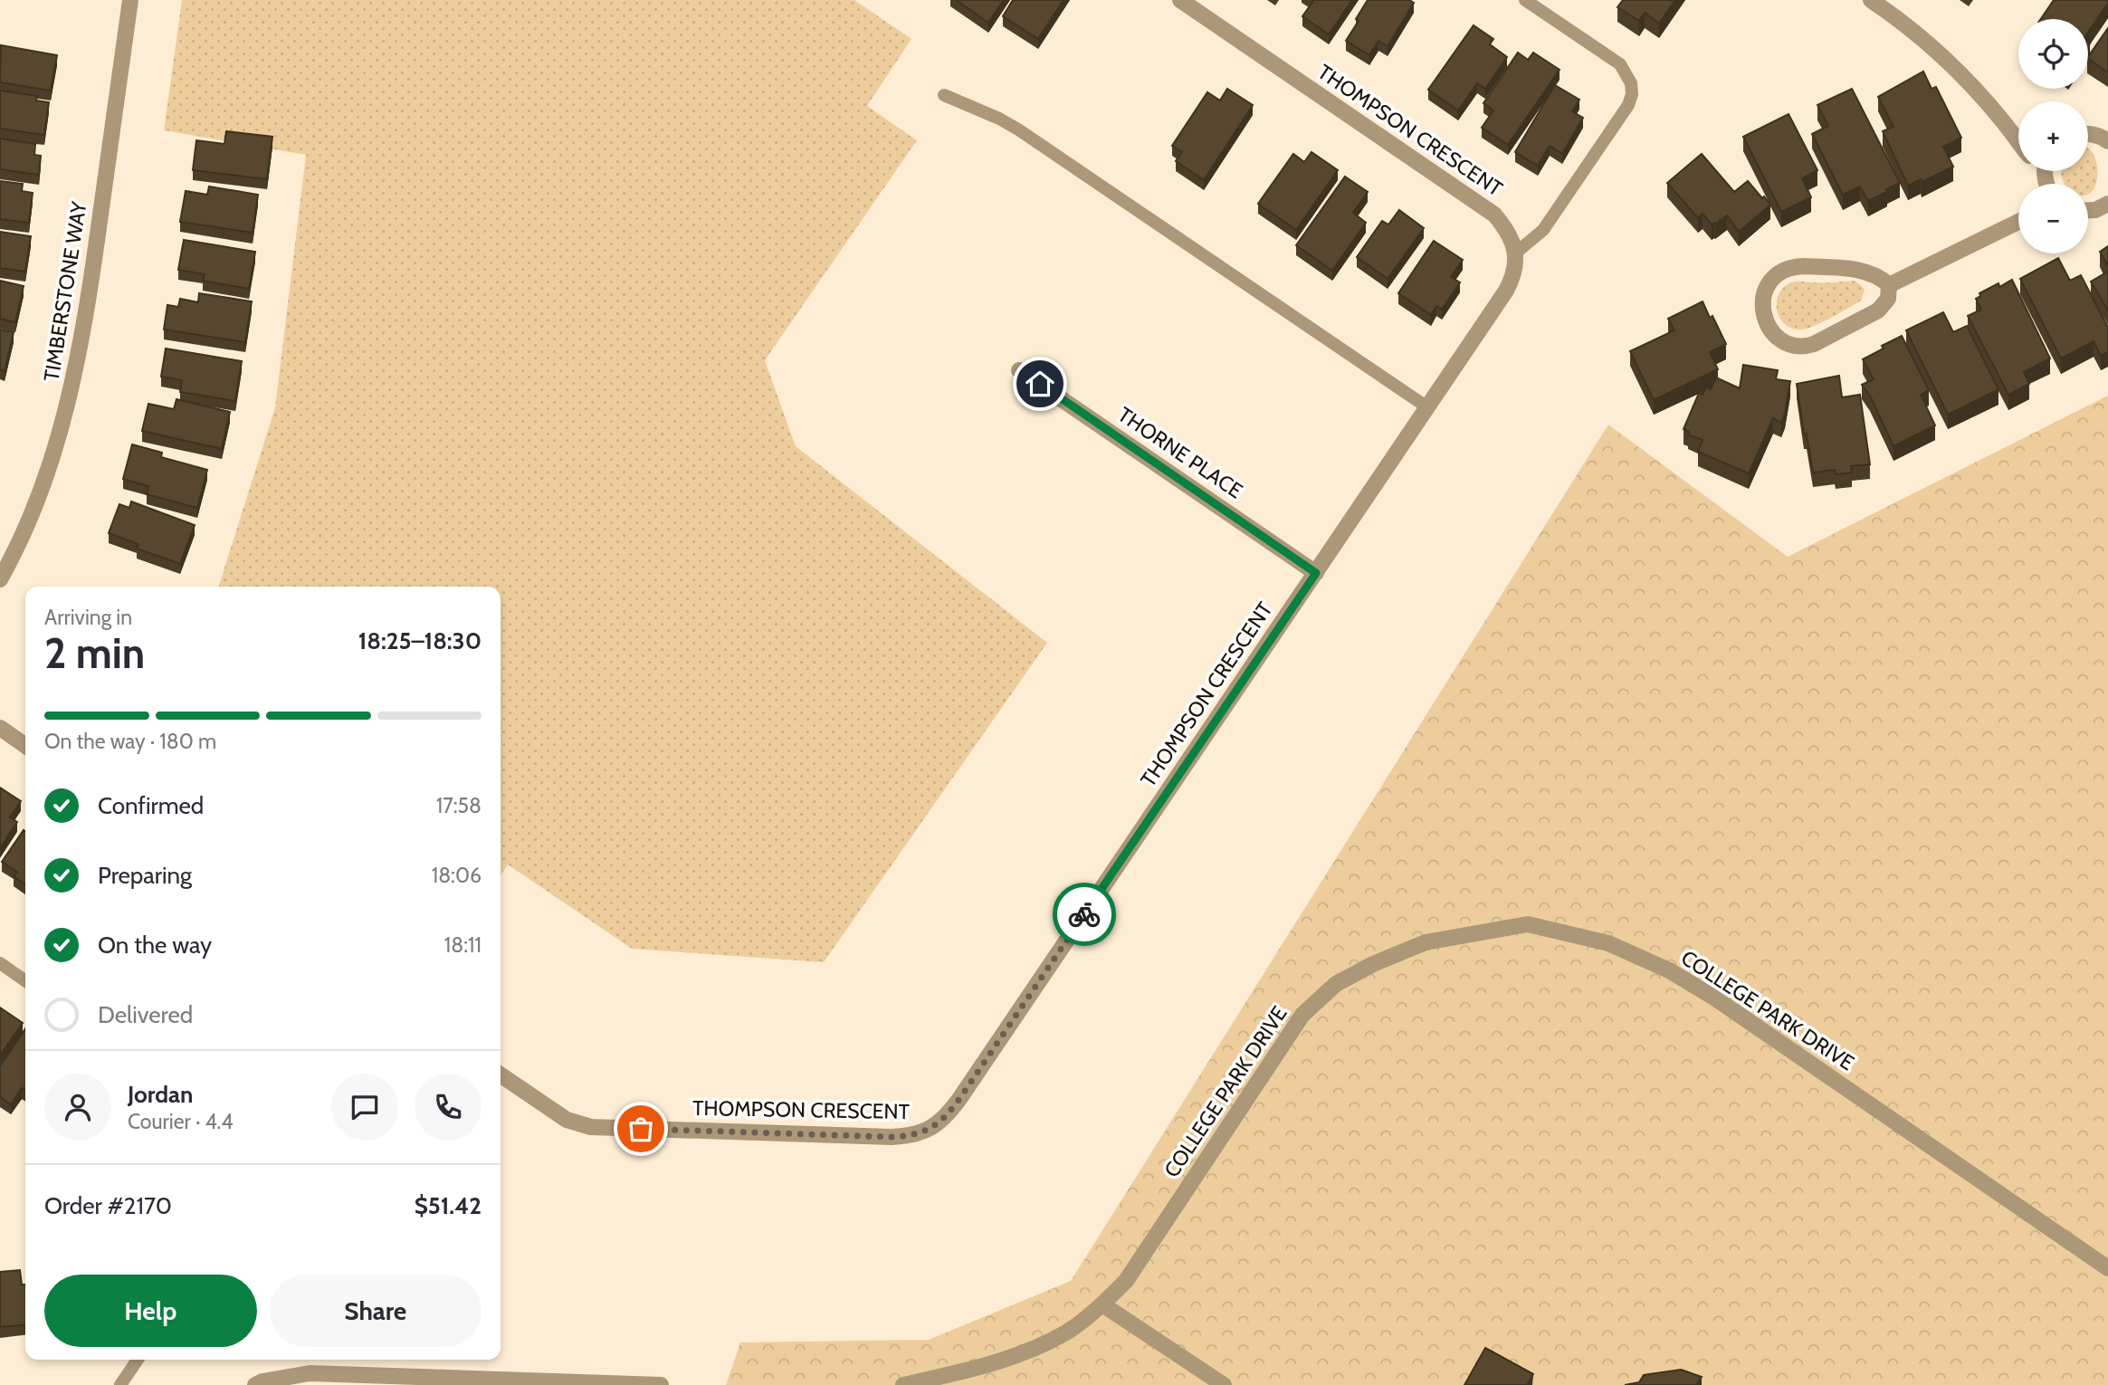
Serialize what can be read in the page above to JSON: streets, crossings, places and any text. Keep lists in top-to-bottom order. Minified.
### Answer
{"streets":{"street":["THOMPSON CRESCENT","TIMBERSTONE WAY","THORNE PLACE","COLLEGE PARK DRIVE"]},"crossings":[["THOMPSON CRESCENT","THORNE PLACE"]],"page":{"map_buttons":["+","−"],"heading":["2 min","Arriving in","18:25–18:30"],"panel":["Jordan","Courier · 4.4","Order #2170","$51.42"],"bar":"On the way · 180 m","list":[["Confirmed","17:58"],["Preparing","18:06"],["On the way","18:11"],"Delivered"],"buttons":["Help","Share"]}}
